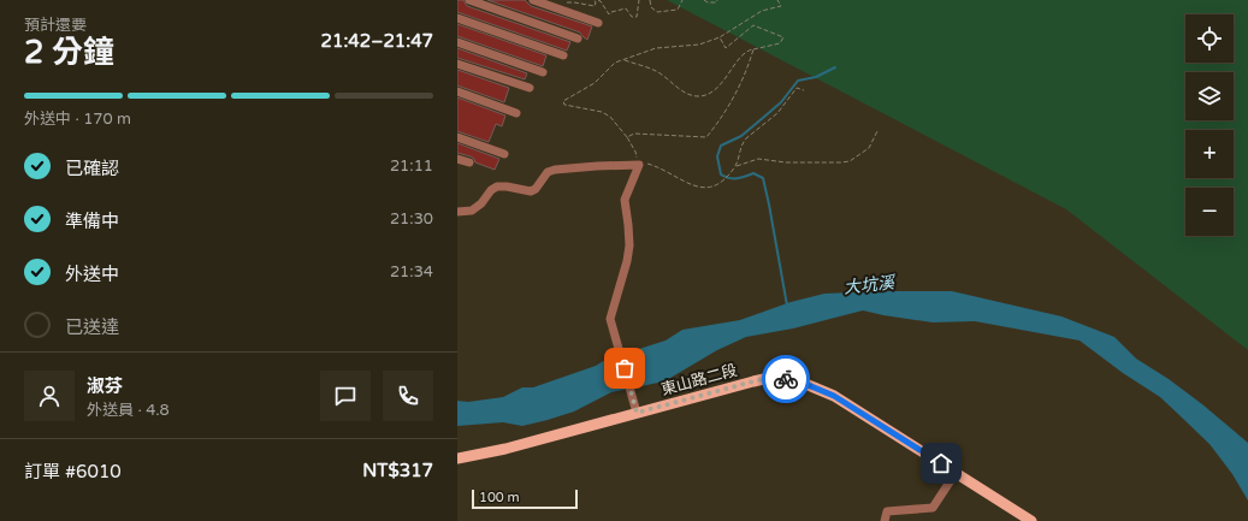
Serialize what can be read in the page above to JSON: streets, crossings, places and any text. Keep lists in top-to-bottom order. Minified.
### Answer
{"streets":{"main road":["東山路二段"]},"water":["大坑溪"],"scale_bar":"100 m","page":{"heading":["2 分鐘","預計還要","21:42–21:47"],"panel":["淑芬","外送員 · 4.8","訂單 #6010","NT$317"],"map_buttons":["+","−"],"bar":"外送中 · 170 m","list":[["已確認","21:11"],["準備中","21:30"],["外送中","21:34"],"已送達"],"scale":"100 m"}}
